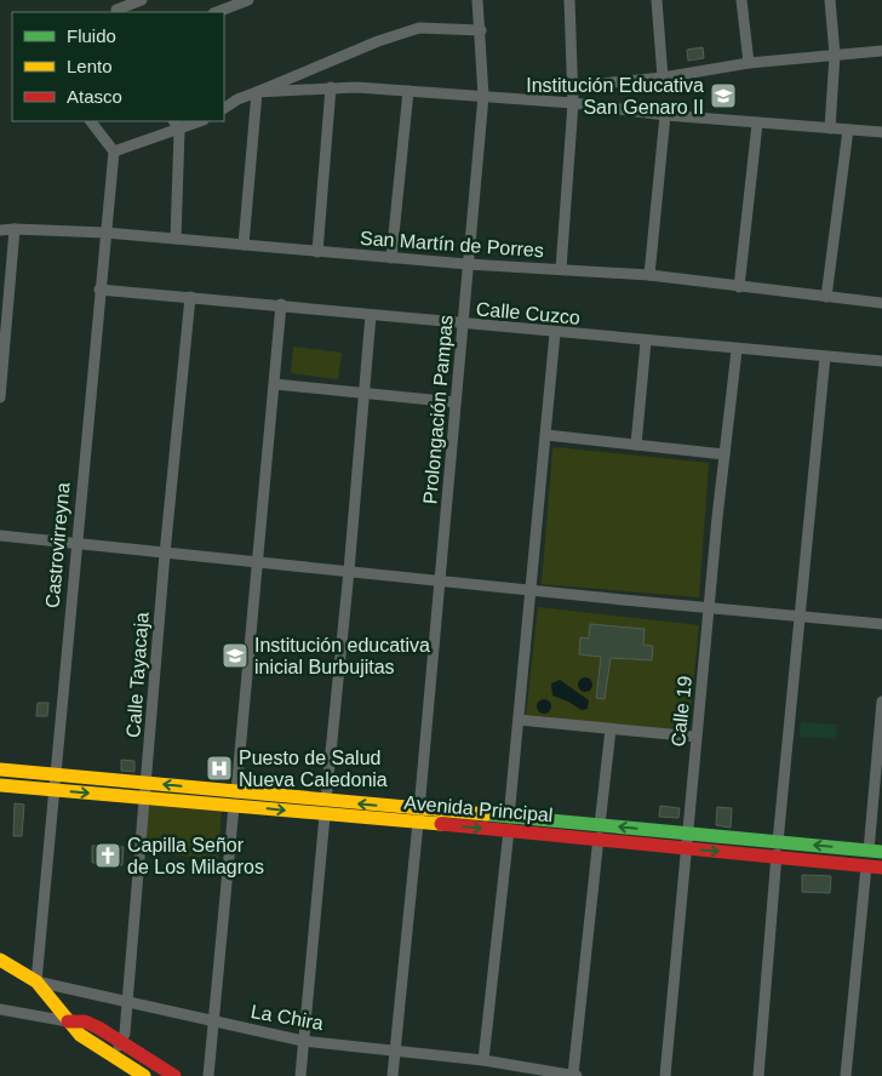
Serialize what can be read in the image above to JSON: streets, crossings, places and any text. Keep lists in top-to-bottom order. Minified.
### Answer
{"streets":{"street":["San Martín de Porres","Calle Cuzco","Prolongación Pampas","Castrovirreyna","Calle Tayacaja","Calle 19","Avenida Principal","La Chira"]},"crossings":[["San Martín de Porres","Prolongación Pampas"],["San Martín de Porres","Castrovirreyna"],["Calle Cuzco","Prolongación Pampas"],["Calle Cuzco","Castrovirreyna"],["Calle Cuzco","Calle Tayacaja"],["Calle Cuzco","Calle 19"],["Prolongación Pampas","Avenida Principal"],["Prolongación Pampas","La Chira"],["Castrovirreyna","Avenida Principal"],["Castrovirreyna","La Chira"],["Calle Tayacaja","Avenida Principal"],["Calle Tayacaja","La Chira"],["Calle 19","Avenida Principal"]],"places":{"school or university":["Institución Educativa San Genaro II","Institución educativa inicial Burbujitas"],"hospital":["Puesto de Salud Nueva Caledonia"],"church":["Capilla Señor de Los Milagros"]},"legend":["Fluido","Lento","Atasco"]}
